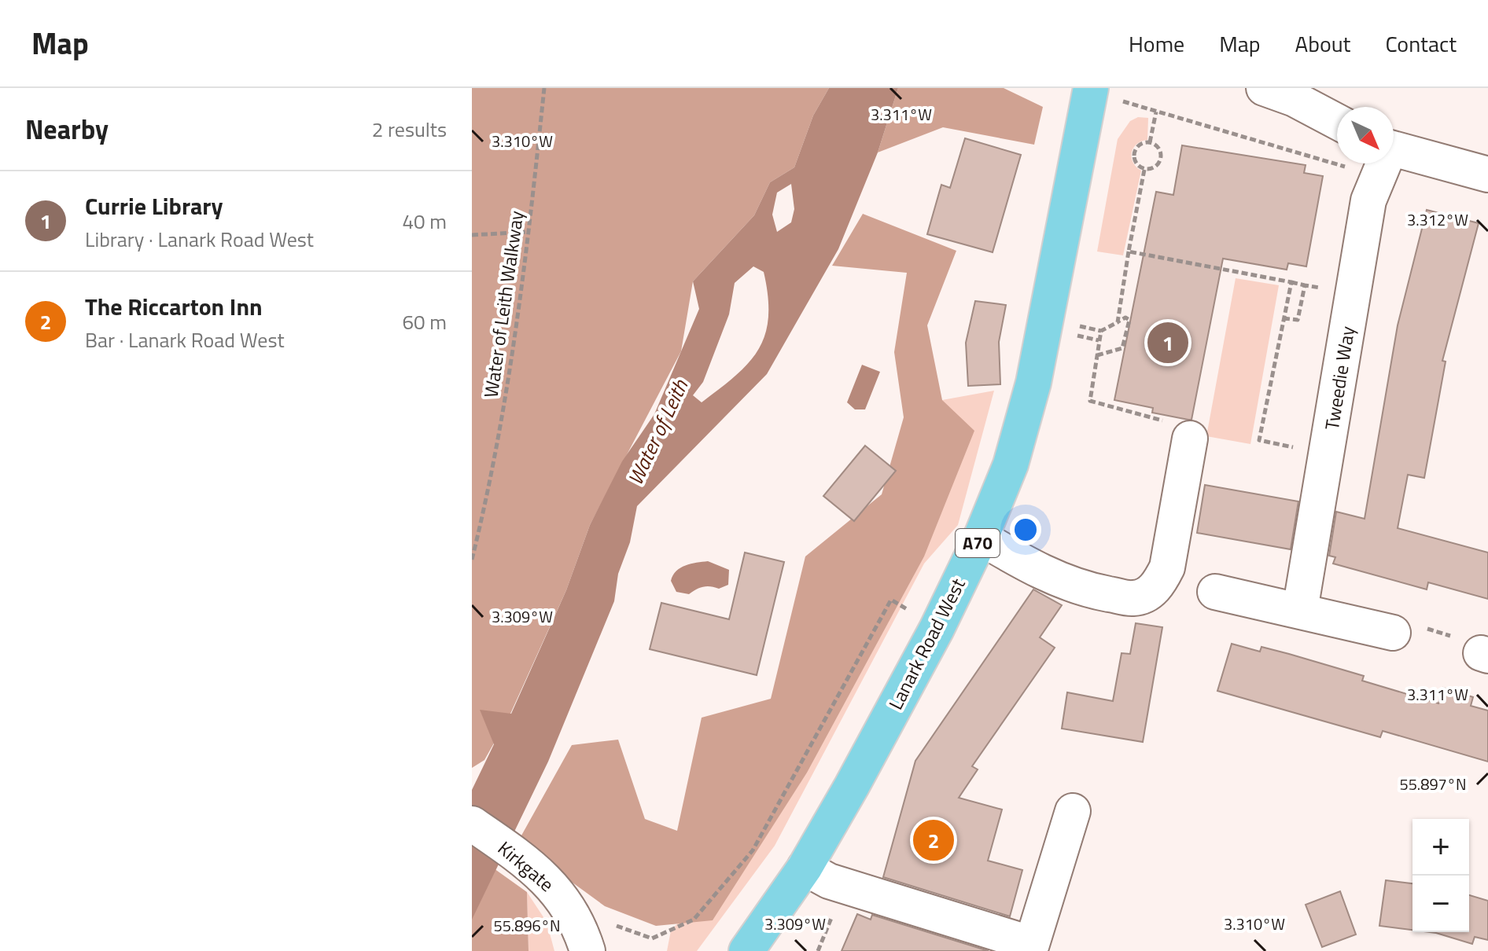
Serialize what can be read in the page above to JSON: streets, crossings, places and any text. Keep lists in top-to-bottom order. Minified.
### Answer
{"streets":{"main road":["A70","Lanark Road West"],"street":["Tweedie Way","Kirkgate"],"path":["Water of Leith Walkway"]},"water":["Water of Leith"],"north":"bottom right","page":{"header":"Map","nav":["Home","Map","About","Contact"],"heading":["Nearby","2 results"],"list":[{"mark":"1","name":"Currie Library","note":"Library · Lanark Road West","value":"40 m"},{"mark":"2","name":"The Riccarton Inn","note":"Bar · Lanark Road West","value":"60 m"}],"pins":["1","2"],"map_buttons":["+","−"]},"coordinates":["3.311°W","3.310°W","3.312°W","3.309°W","55.897°N","55.896°N"]}
